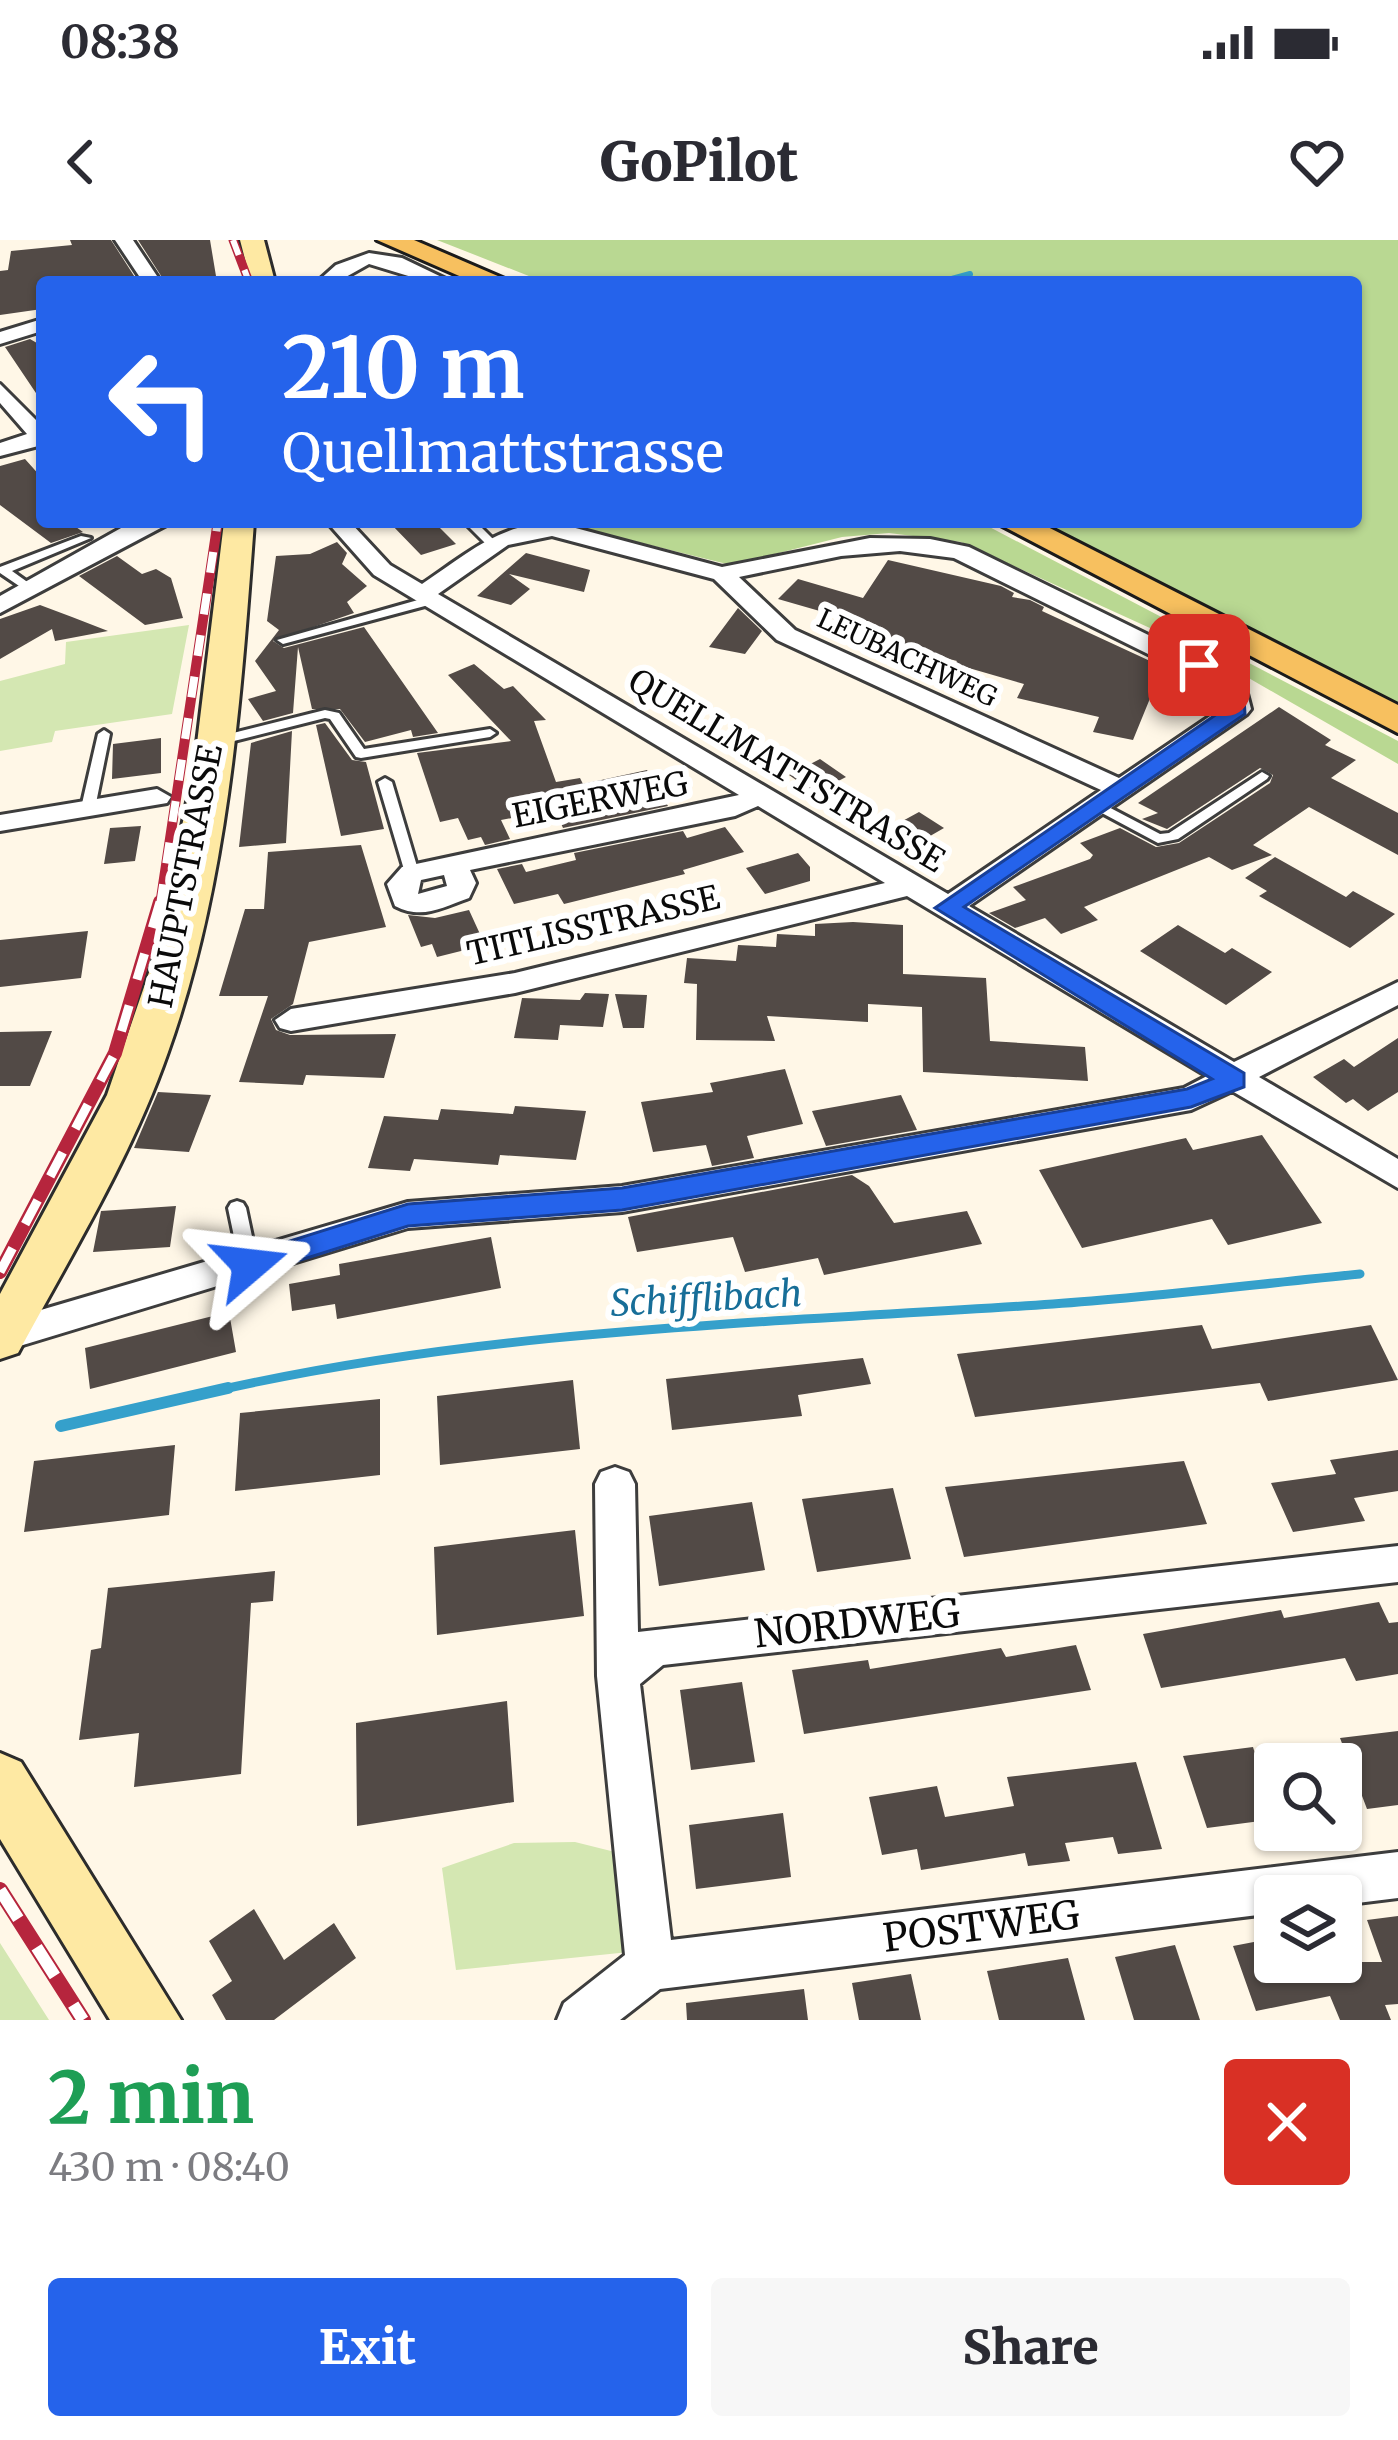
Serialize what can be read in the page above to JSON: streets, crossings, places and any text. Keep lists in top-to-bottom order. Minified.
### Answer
{"streets":{"main road":["HAUPTSTRASSE"],"street":["LEUBACHWEG","QUELLMATTSTRASSE","EIGERWEG","TITLISSTRASSE","NORDWEG","POSTWEG"]},"crossings":[["LEUBACHWEG","QUELLMATTSTRASSE"],["QUELLMATTSTRASSE","EIGERWEG"],["QUELLMATTSTRASSE","TITLISSTRASSE"]],"water":["Schifflibach"],"page":{"status":"08:38","header":"GoPilot","turn":["210 m","Quellmattstrasse"],"heading":["2 min","430 m · 08:40"],"buttons":["Exit","Share"]}}
